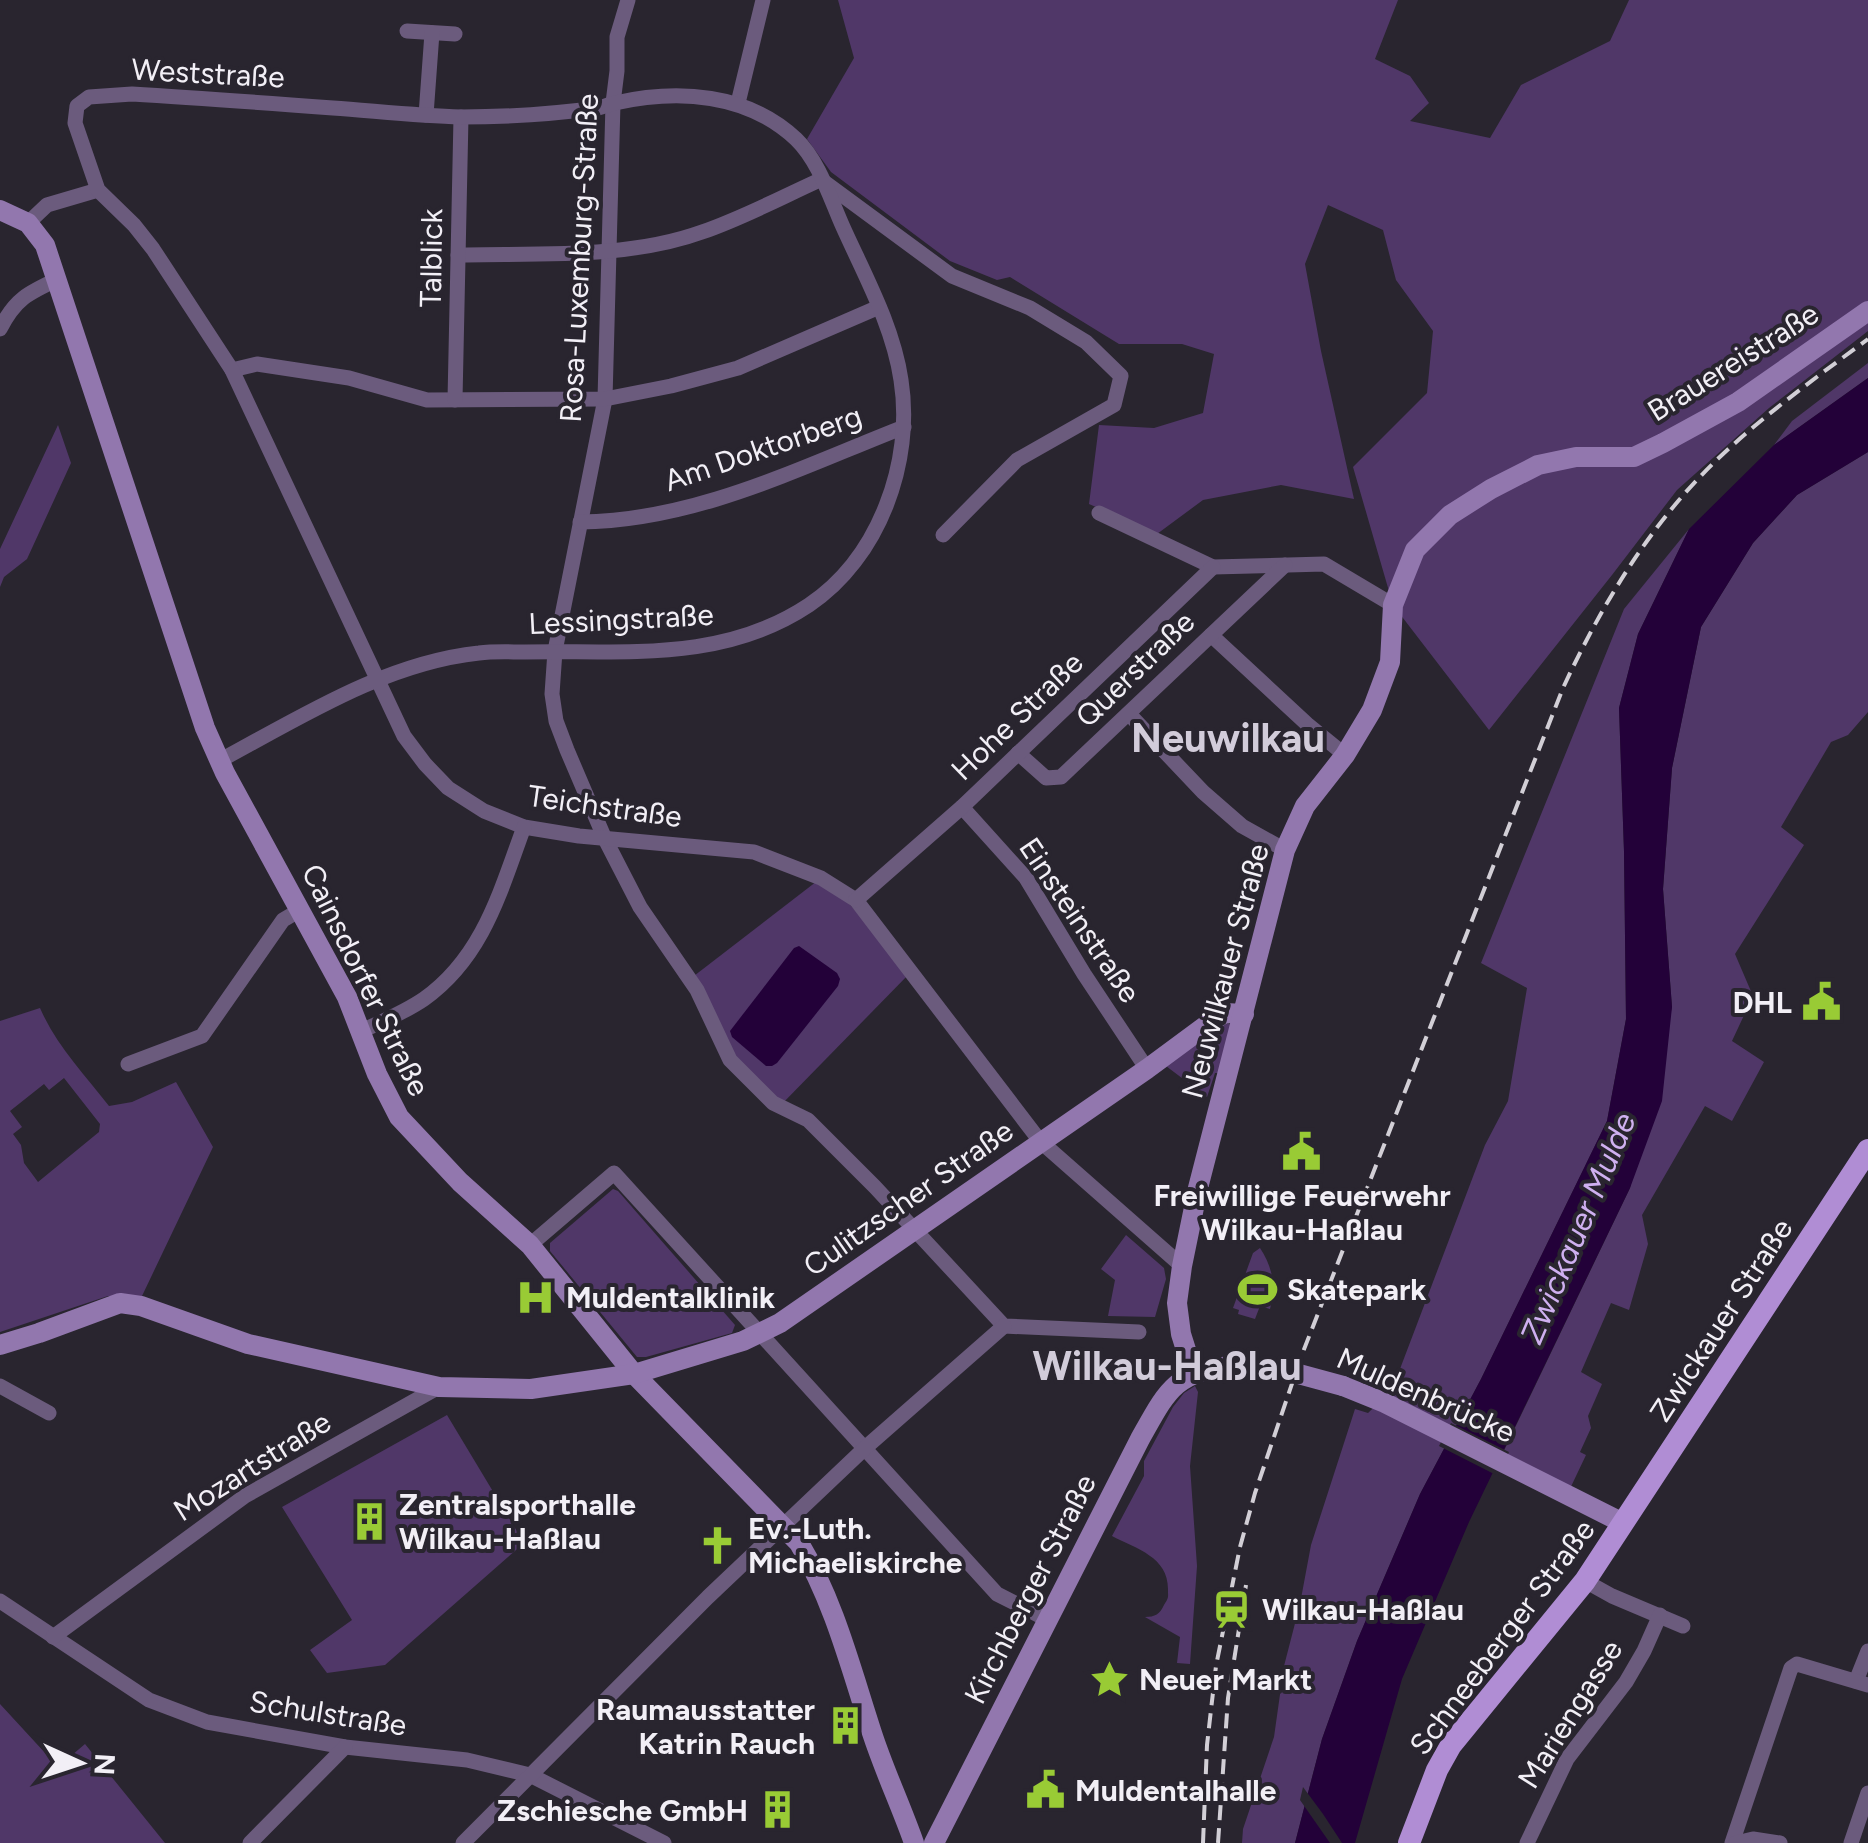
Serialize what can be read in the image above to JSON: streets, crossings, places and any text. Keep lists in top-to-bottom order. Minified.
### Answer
{"streets":{"main road":["Zwickauer Straße","Schneeberger Straße"],"street":["Weststraße","Talblick","Rosa-Luxemburg-Straße","Brauereistraße","Am Doktorberg","Lessingstraße","Querstraße","Hohe Straße","Teichstraße","Einsteinstraße","Neuwilkauer Straße","Cainsdorfer Straße","Culitzscher Straße","Muldenbrücke","Mozartstraße","Kirchberger Straße","Schulstraße","Mariengasse"]},"crossings":[["Weststraße","Talblick"],["Weststraße","Rosa-Luxemburg-Straße"],["Weststraße","Lessingstraße"],["Weststraße","Teichstraße"],["Rosa-Luxemburg-Straße","Am Doktorberg"],["Rosa-Luxemburg-Straße","Lessingstraße"],["Rosa-Luxemburg-Straße","Teichstraße"],["Rosa-Luxemburg-Straße","Culitzscher Straße"],["Brauereistraße","Neuwilkauer Straße"],["Am Doktorberg","Lessingstraße"],["Lessingstraße","Teichstraße"],["Lessingstraße","Cainsdorfer Straße"],["Querstraße","Hohe Straße"],["Hohe Straße","Teichstraße"],["Hohe Straße","Einsteinstraße"],["Teichstraße","Neuwilkauer Straße"],["Teichstraße","Culitzscher Straße"],["Einsteinstraße","Culitzscher Straße"],["Neuwilkauer Straße","Culitzscher Straße"],["Neuwilkauer Straße","Muldenbrücke"],["Neuwilkauer Straße","Kirchberger Straße"],["Cainsdorfer Straße","Culitzscher Straße"],["Culitzscher Straße","Mozartstraße"],["Zwickauer Straße","Muldenbrücke"],["Zwickauer Straße","Schneeberger Straße"],["Muldenbrücke","Kirchberger Straße"],["Muldenbrücke","Schneeberger Straße"],["Mozartstraße","Schulstraße"]],"districts":["Neuwilkau","Wilkau-Haßlau"],"water":["Zwickauer Mulde"],"places":{"public building":["DHL","Freiwillige Feuerwehr Wilkau-Haßlau","Muldentalhalle"],"sports":["Skatepark"],"hospital":["Muldentalklinik"],"building":["Zentralsporthalle Wilkau-Haßlau","Raumausstatter Katrin Rauch","Zschiesche GmbH"],"church":["Ev.-Luth. Michaeliskirche"],"station":["Wilkau-Haßlau"],"place":["Neuer Markt"]},"north":"right"}
